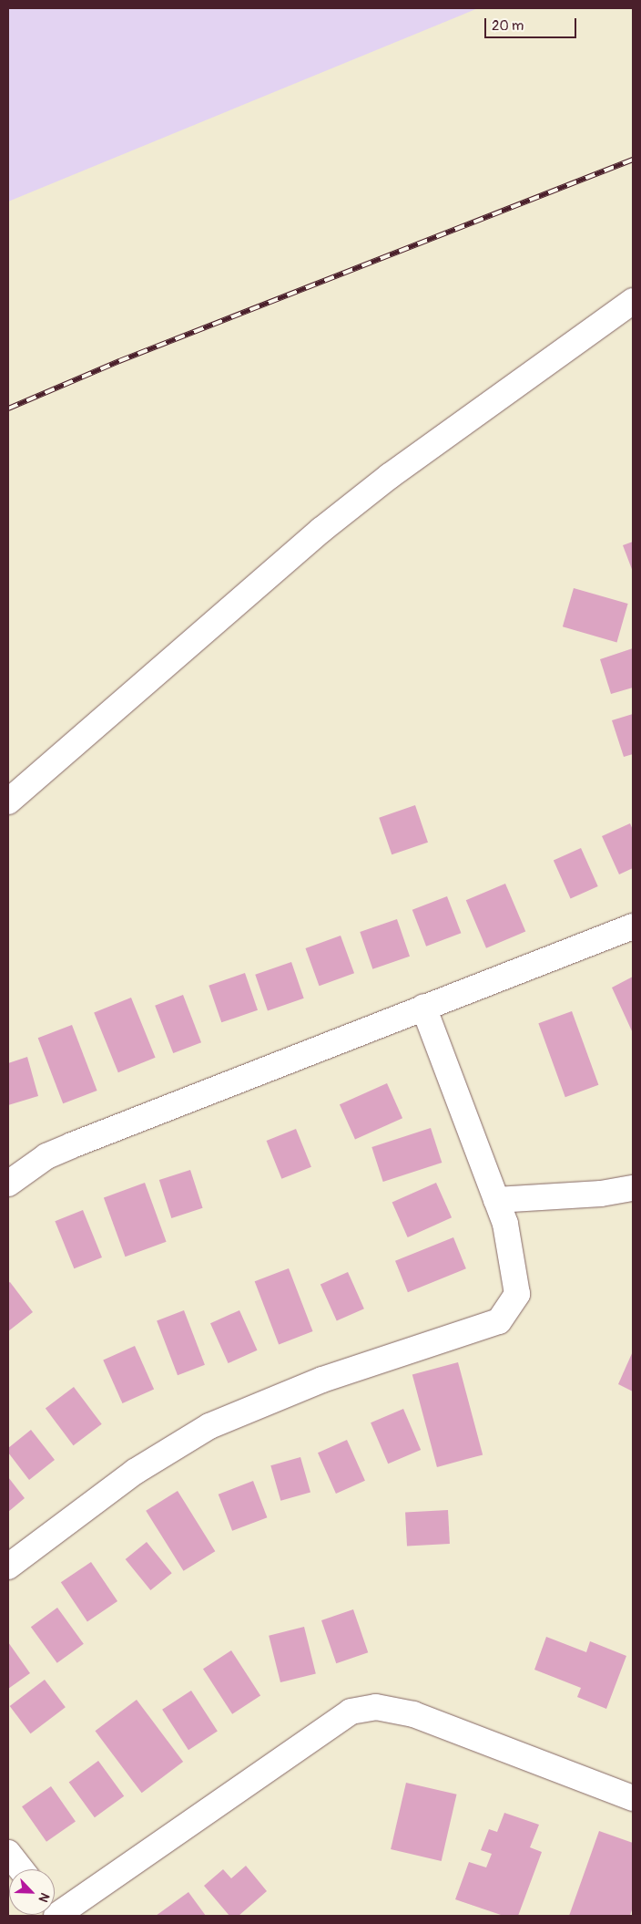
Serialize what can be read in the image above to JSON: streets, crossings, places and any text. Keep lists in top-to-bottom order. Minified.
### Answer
{"scale_bar":"20 m","north":"bottom right"}
